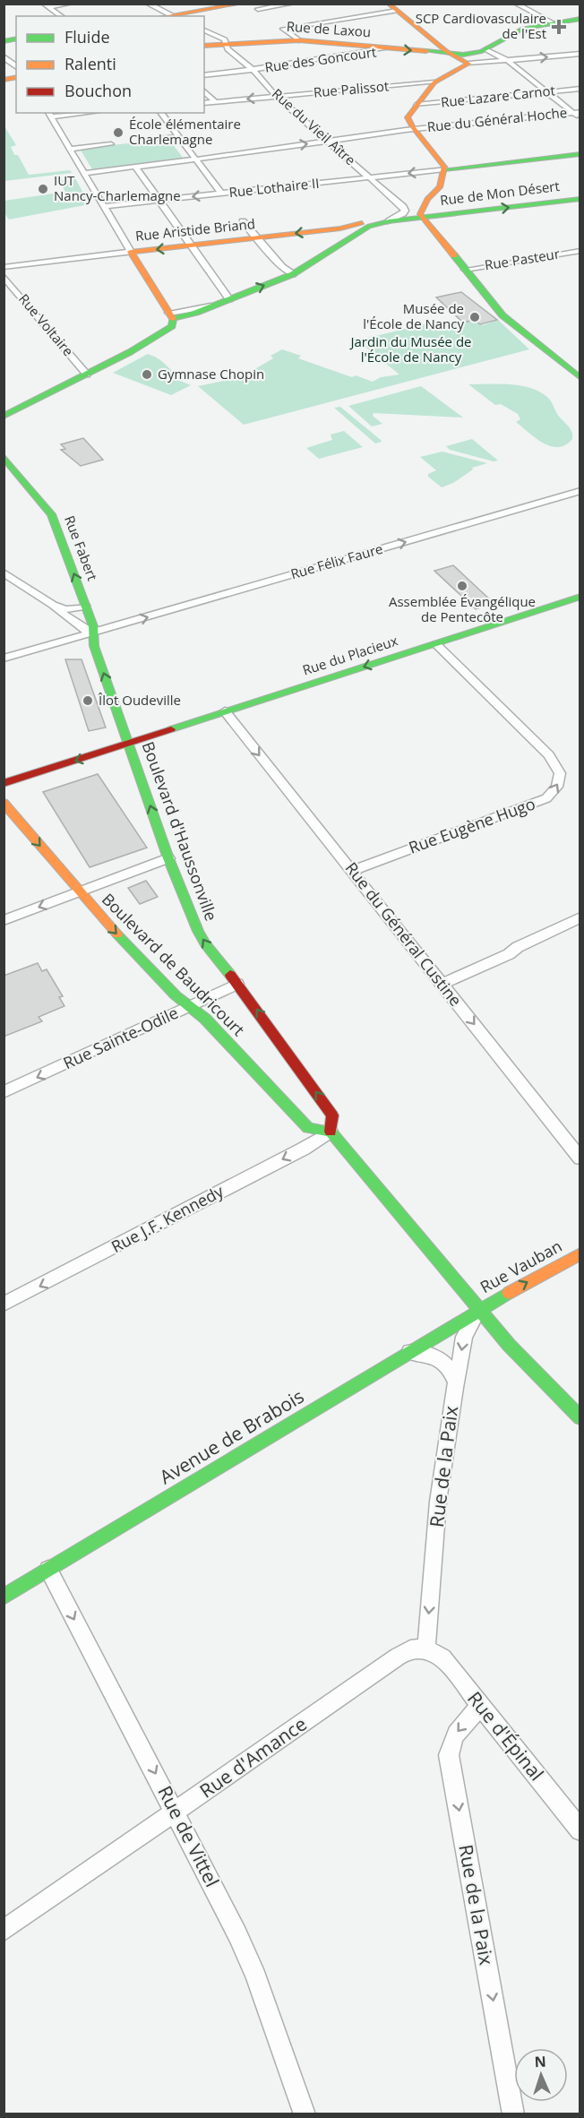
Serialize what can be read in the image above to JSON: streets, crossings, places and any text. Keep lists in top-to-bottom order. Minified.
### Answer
{"streets":{"main road":["Rue de Laxou","Rue de Mon Désert","Rue Aristide Briand","Rue Fabert","Rue du Placieux","Boulevard d'Haussonville","Boulevard de Baudricourt","Rue Vauban","Avenue de Brabois"],"street":["Rue des Goncourt","Rue Palissot","Rue Lazare Carnot","Rue du Général Hoche","Rue du Vieil Aître","Rue Lothaire II","Rue Pasteur","Rue Voltaire","Rue Félix Faure","Rue Eugène Hugo","Rue du Général Custine","Rue Sainte-Odile","Rue J.F. Kennedy","Rue de la Paix","Rue d'Épinal","Rue d'Amance","Rue de Vittel"]},"crossings":[["Rue de Laxou","Rue des Goncourt"],["Rue de Laxou","Rue du Vieil Aître"],["Rue des Goncourt","Rue du Vieil Aître"],["Rue Palissot","Rue du Vieil Aître"],["Rue du Général Hoche","Rue du Vieil Aître"],["Rue du Vieil Aître","Rue Lothaire II"],["Rue du Vieil Aître","Rue Aristide Briand"],["Rue Fabert","Rue Félix Faure"],["Rue Fabert","Boulevard d'Haussonville"],["Rue Félix Faure","Boulevard d'Haussonville"],["Rue du Placieux","Rue Eugène Hugo"],["Rue du Placieux","Boulevard d'Haussonville"],["Rue du Placieux","Rue du Général Custine"],["Rue Eugène Hugo","Rue du Général Custine"],["Boulevard d'Haussonville","Boulevard de Baudricourt"],["Boulevard d'Haussonville","Rue Sainte-Odile"],["Boulevard d'Haussonville","Rue J.F. Kennedy"],["Boulevard de Baudricourt","Rue Sainte-Odile"],["Boulevard de Baudricourt","Rue J.F. Kennedy"],["Rue Vauban","Avenue de Brabois"],["Rue Vauban","Rue de la Paix"],["Avenue de Brabois","Rue de la Paix"],["Avenue de Brabois","Rue de Vittel"],["Rue de la Paix","Rue d'Épinal"],["Rue de la Paix","Rue d'Amance"],["Rue d'Épinal","Rue d'Amance"],["Rue d'Amance","Rue de Vittel"]],"one_way":["Rue Lothaire II","Rue Fabert","Rue Félix Faure","Rue du Placieux","Boulevard d'Haussonville","Rue du Général Custine","Boulevard de Baudricourt","Rue Sainte-Odile","Rue J.F. Kennedy","Rue Vauban","Rue de la Paix","Rue de Vittel"],"parks":["Jardin du Musée de l'École de Nancy"],"places":{"health":["SCP Cardiovasculaire de l'Est"],"other":["École élémentaire Charlemagne","IUT Nancy-Charlemagne","Musée de l'École de Nancy","Gymnase Chopin","Assemblée Évangélique de Pentecôte","Îlot Oudeville"]},"legend":["Fluide","Ralenti","Bouchon"],"north":"top"}
